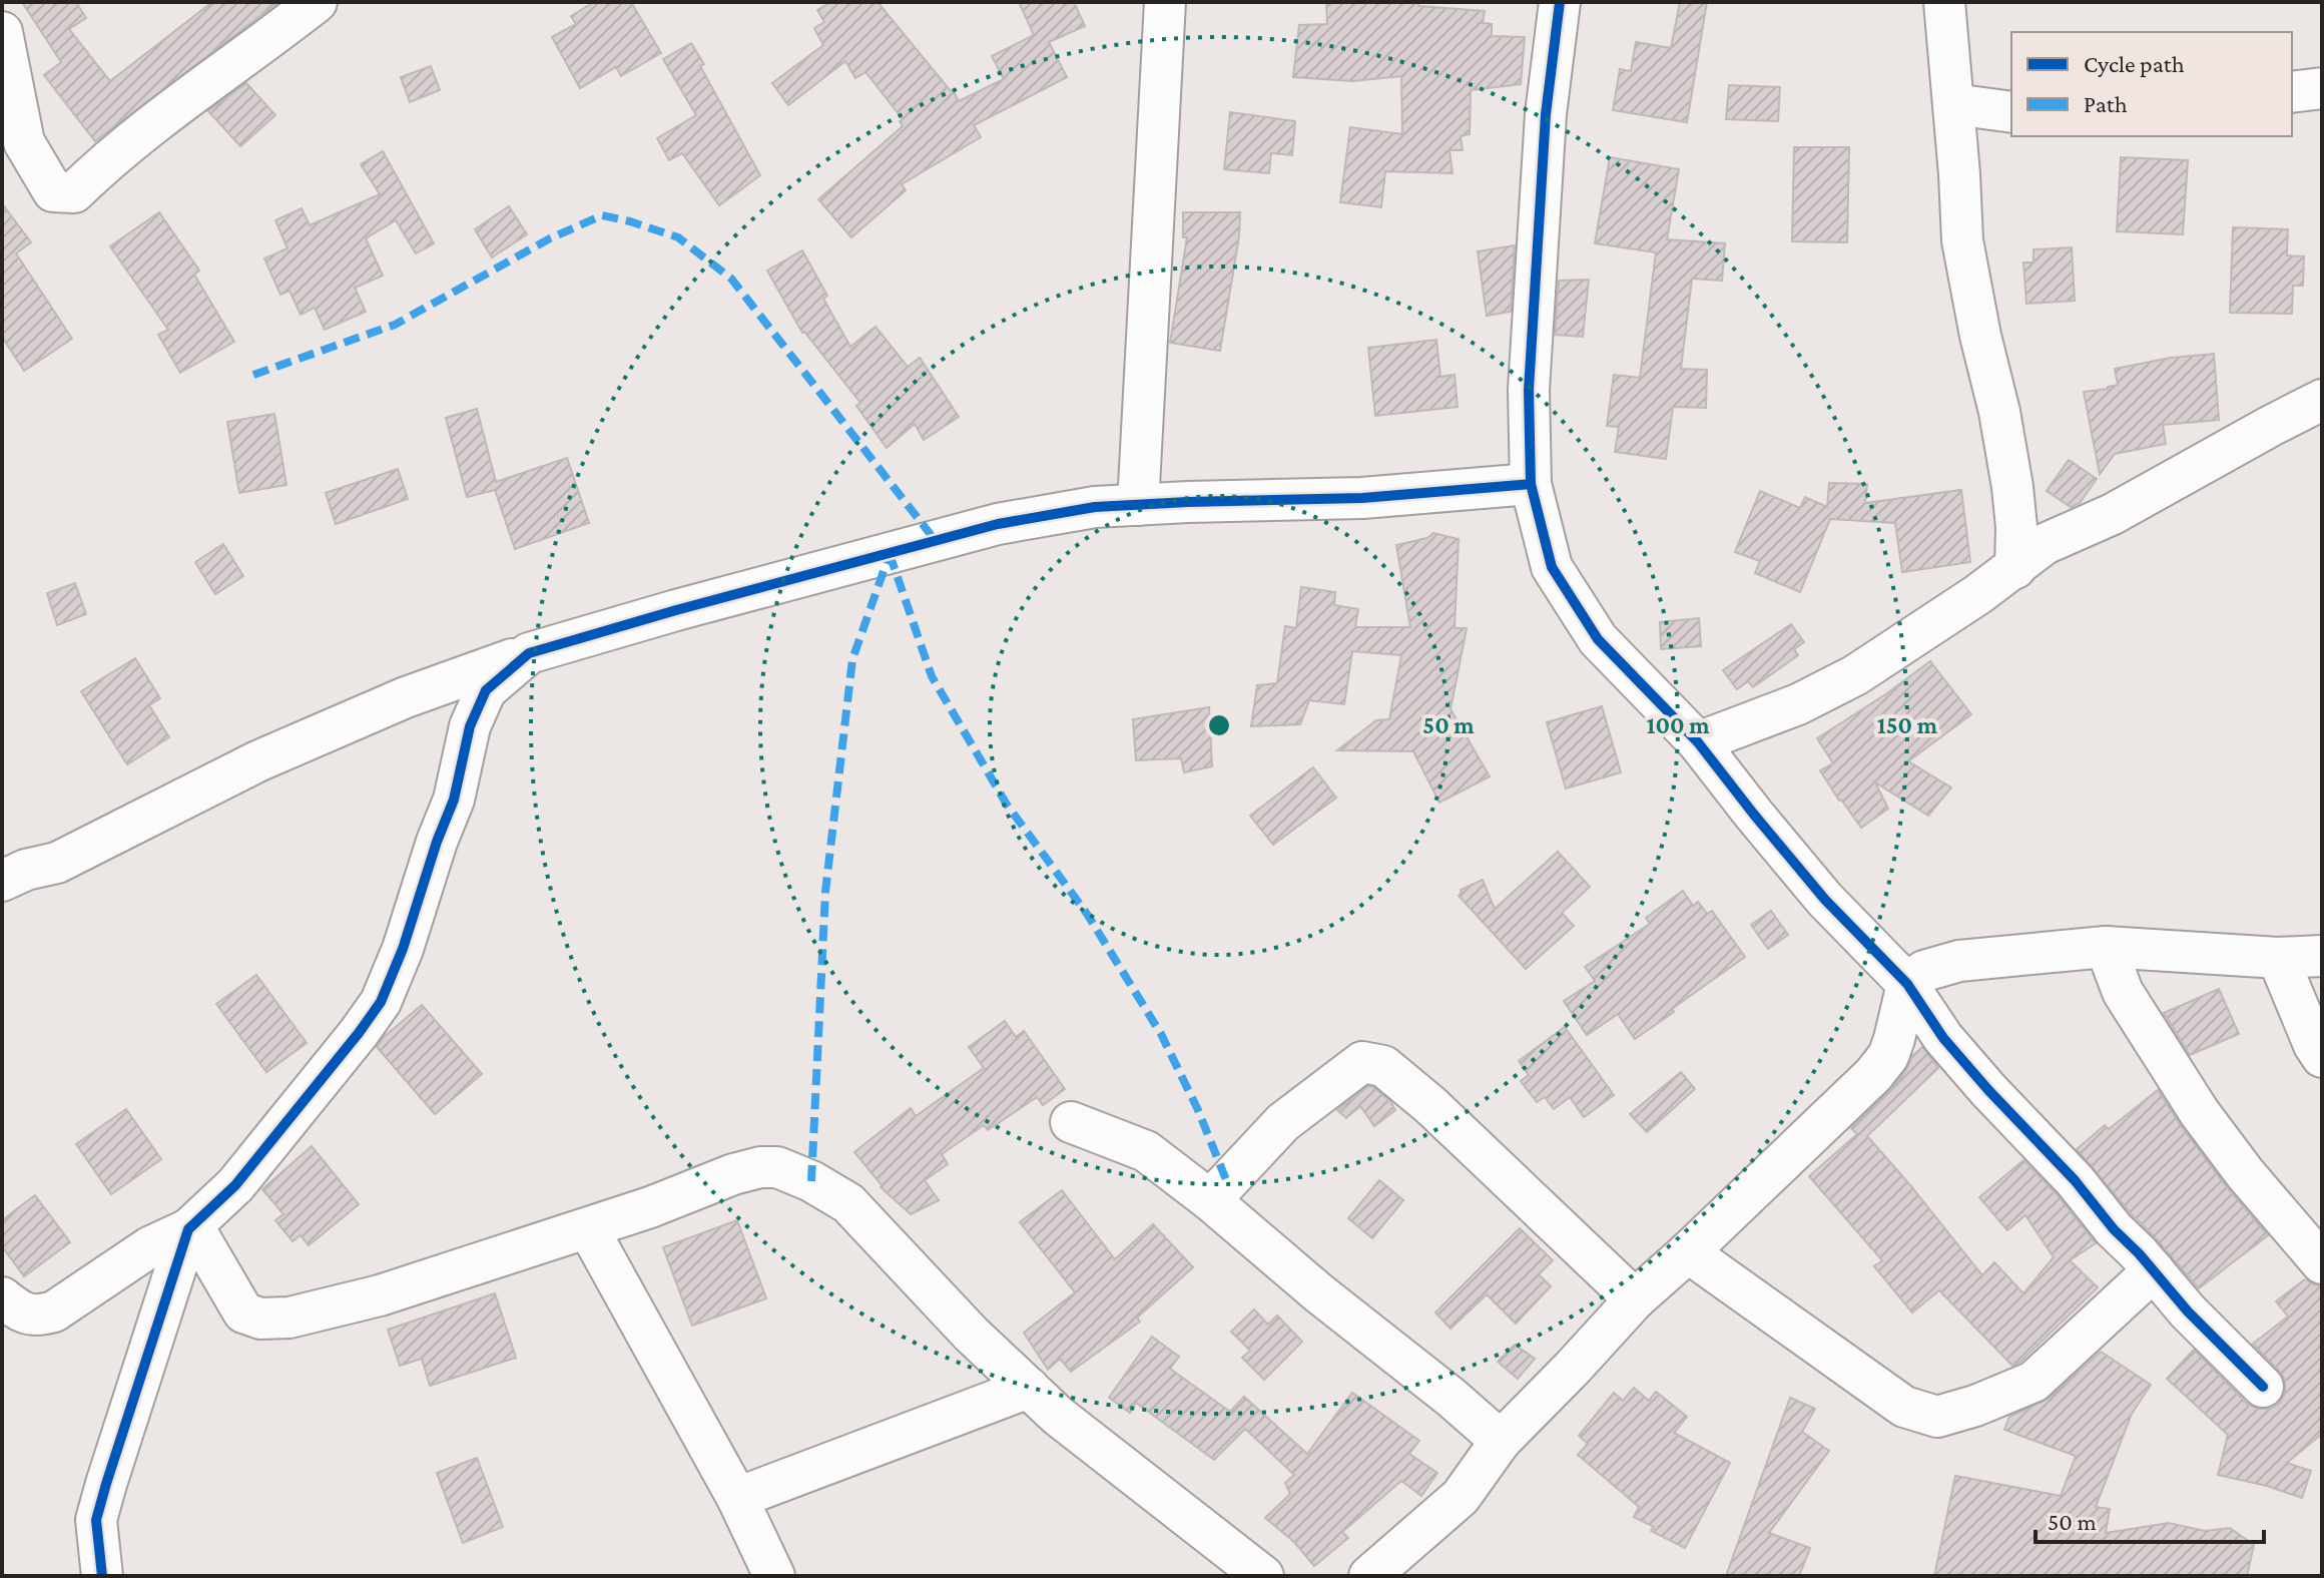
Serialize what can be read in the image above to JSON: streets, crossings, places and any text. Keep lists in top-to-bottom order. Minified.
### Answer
{"legend":["Cycle path","Path"],"scale_bar":"50 m","rings":["50 m","100 m","150 m"]}
